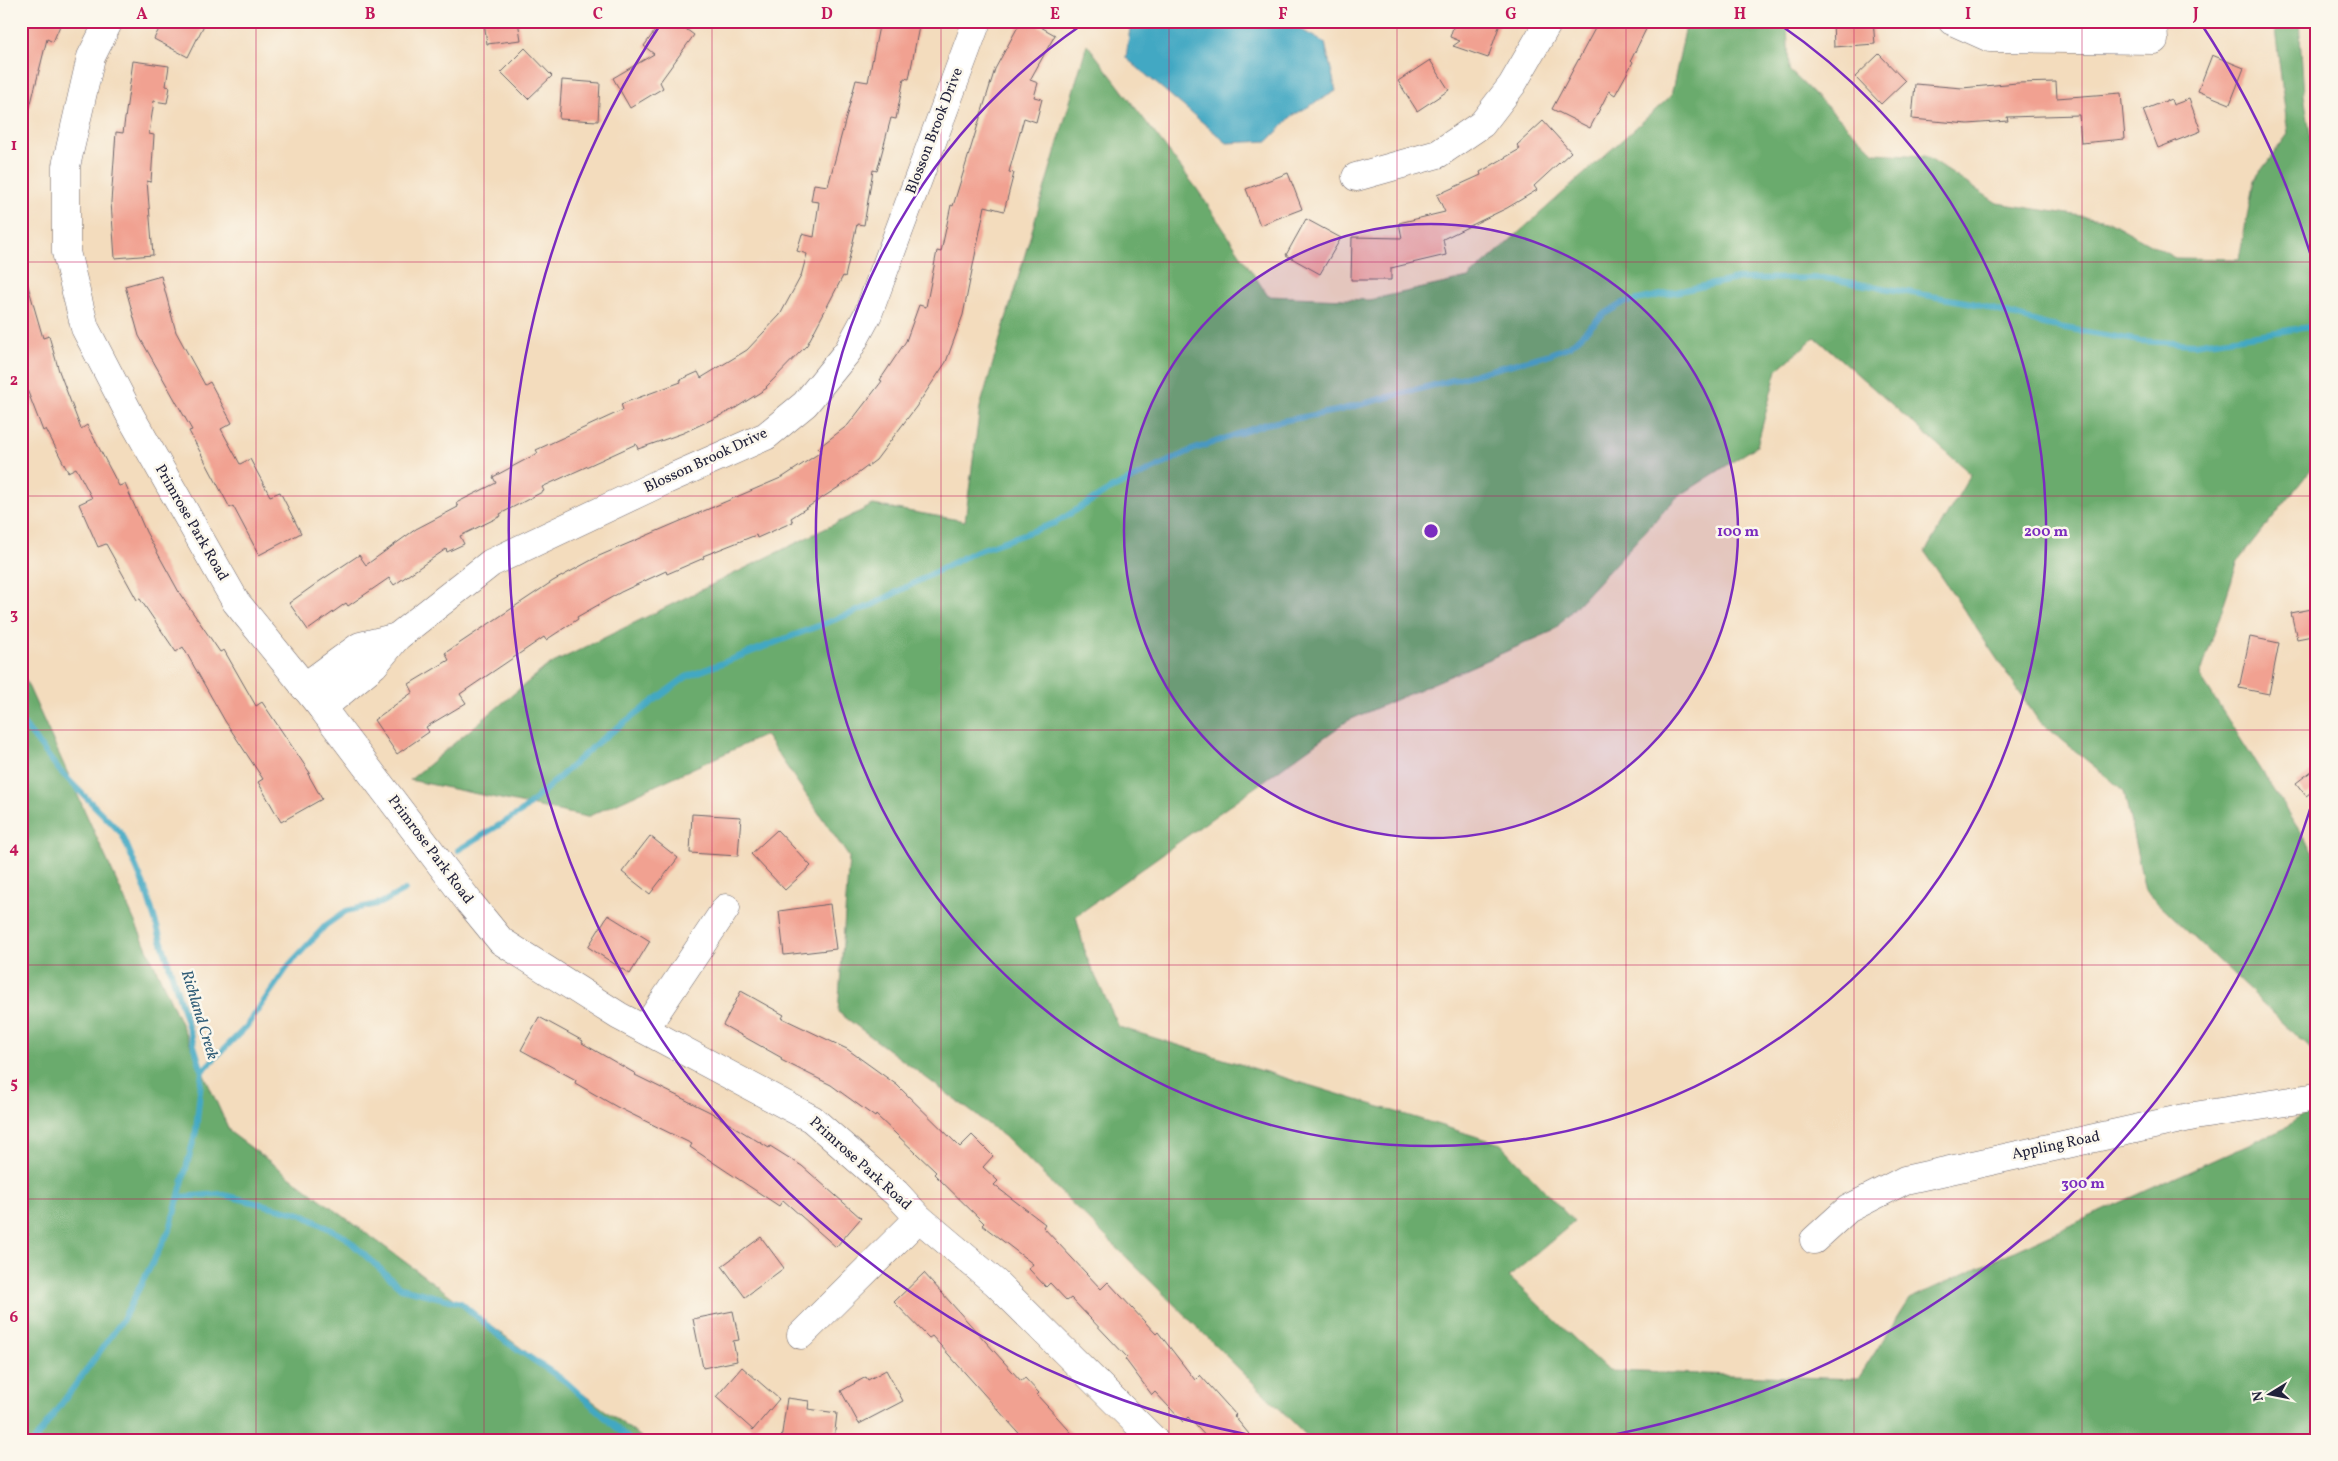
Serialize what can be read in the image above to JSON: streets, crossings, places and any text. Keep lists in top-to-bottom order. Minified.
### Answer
{"streets":{"street":["Blosson Brook Drive","Primrose Park Road","Appling Road"]},"crossings":[["Blosson Brook Drive","Primrose Park Road"]],"water":["Richland Creek"],"north":"left","grid":{"columns":["A","B","C","D","E","F","G","H","I","J"],"rows":["1","2","3","4","5","6"]},"rings":["100 m","200 m","300 m"]}
